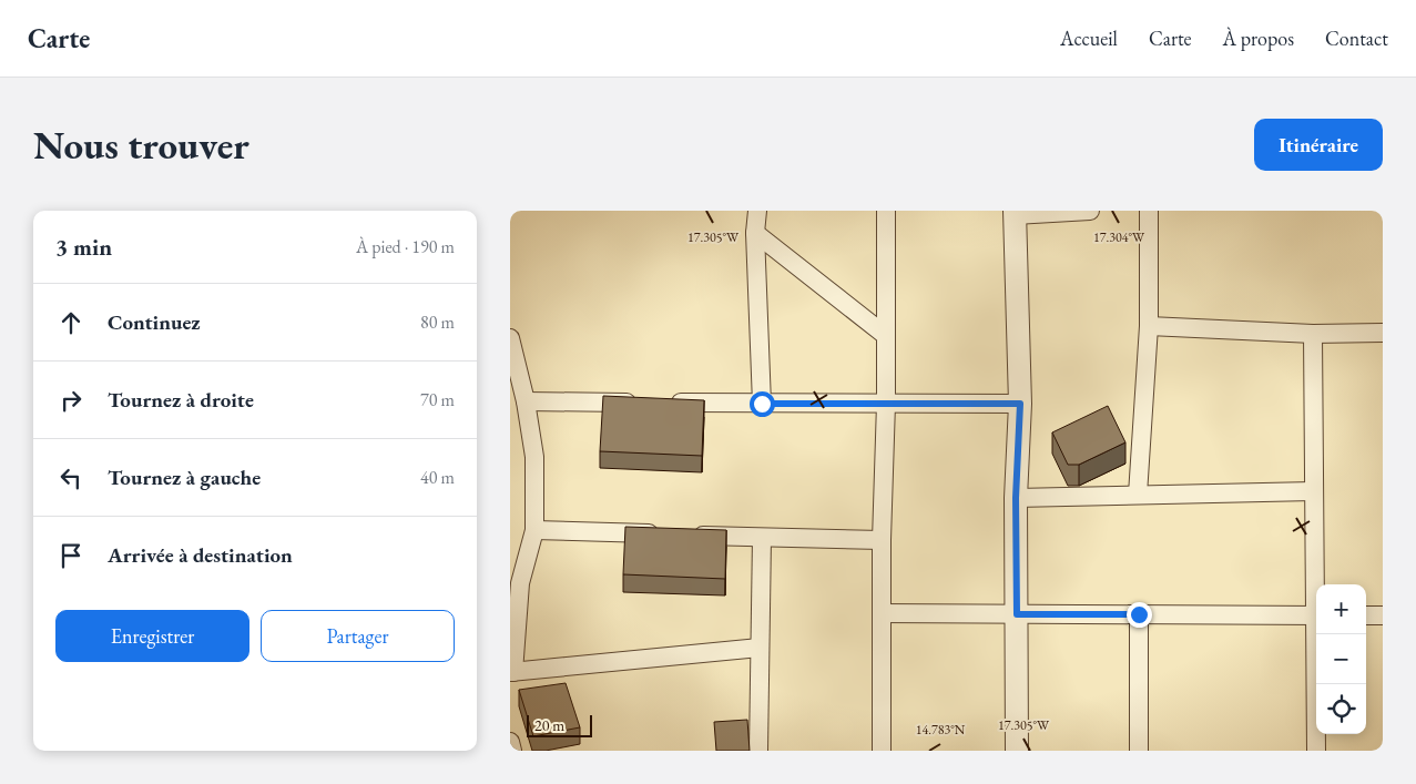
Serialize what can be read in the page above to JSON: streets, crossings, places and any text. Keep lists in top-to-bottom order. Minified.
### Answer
{"scale_bar":"20 m","page":{"header":"Carte","nav":["Accueil","Carte","À propos","Contact"],"buttons":["Itinéraire",["Enregistrer","Partager"]],"title":"Nous trouver","heading":["3 min","À pied · 190 m"],"list":[["Continuez","80 m"],["Tournez à droite","70 m"],["Tournez à gauche","40 m"],"Arrivée à destination"],"map_buttons":["+","−"],"scale":"20 m"},"coordinates":["17.304°W","17.305°W","14.783°N"]}
